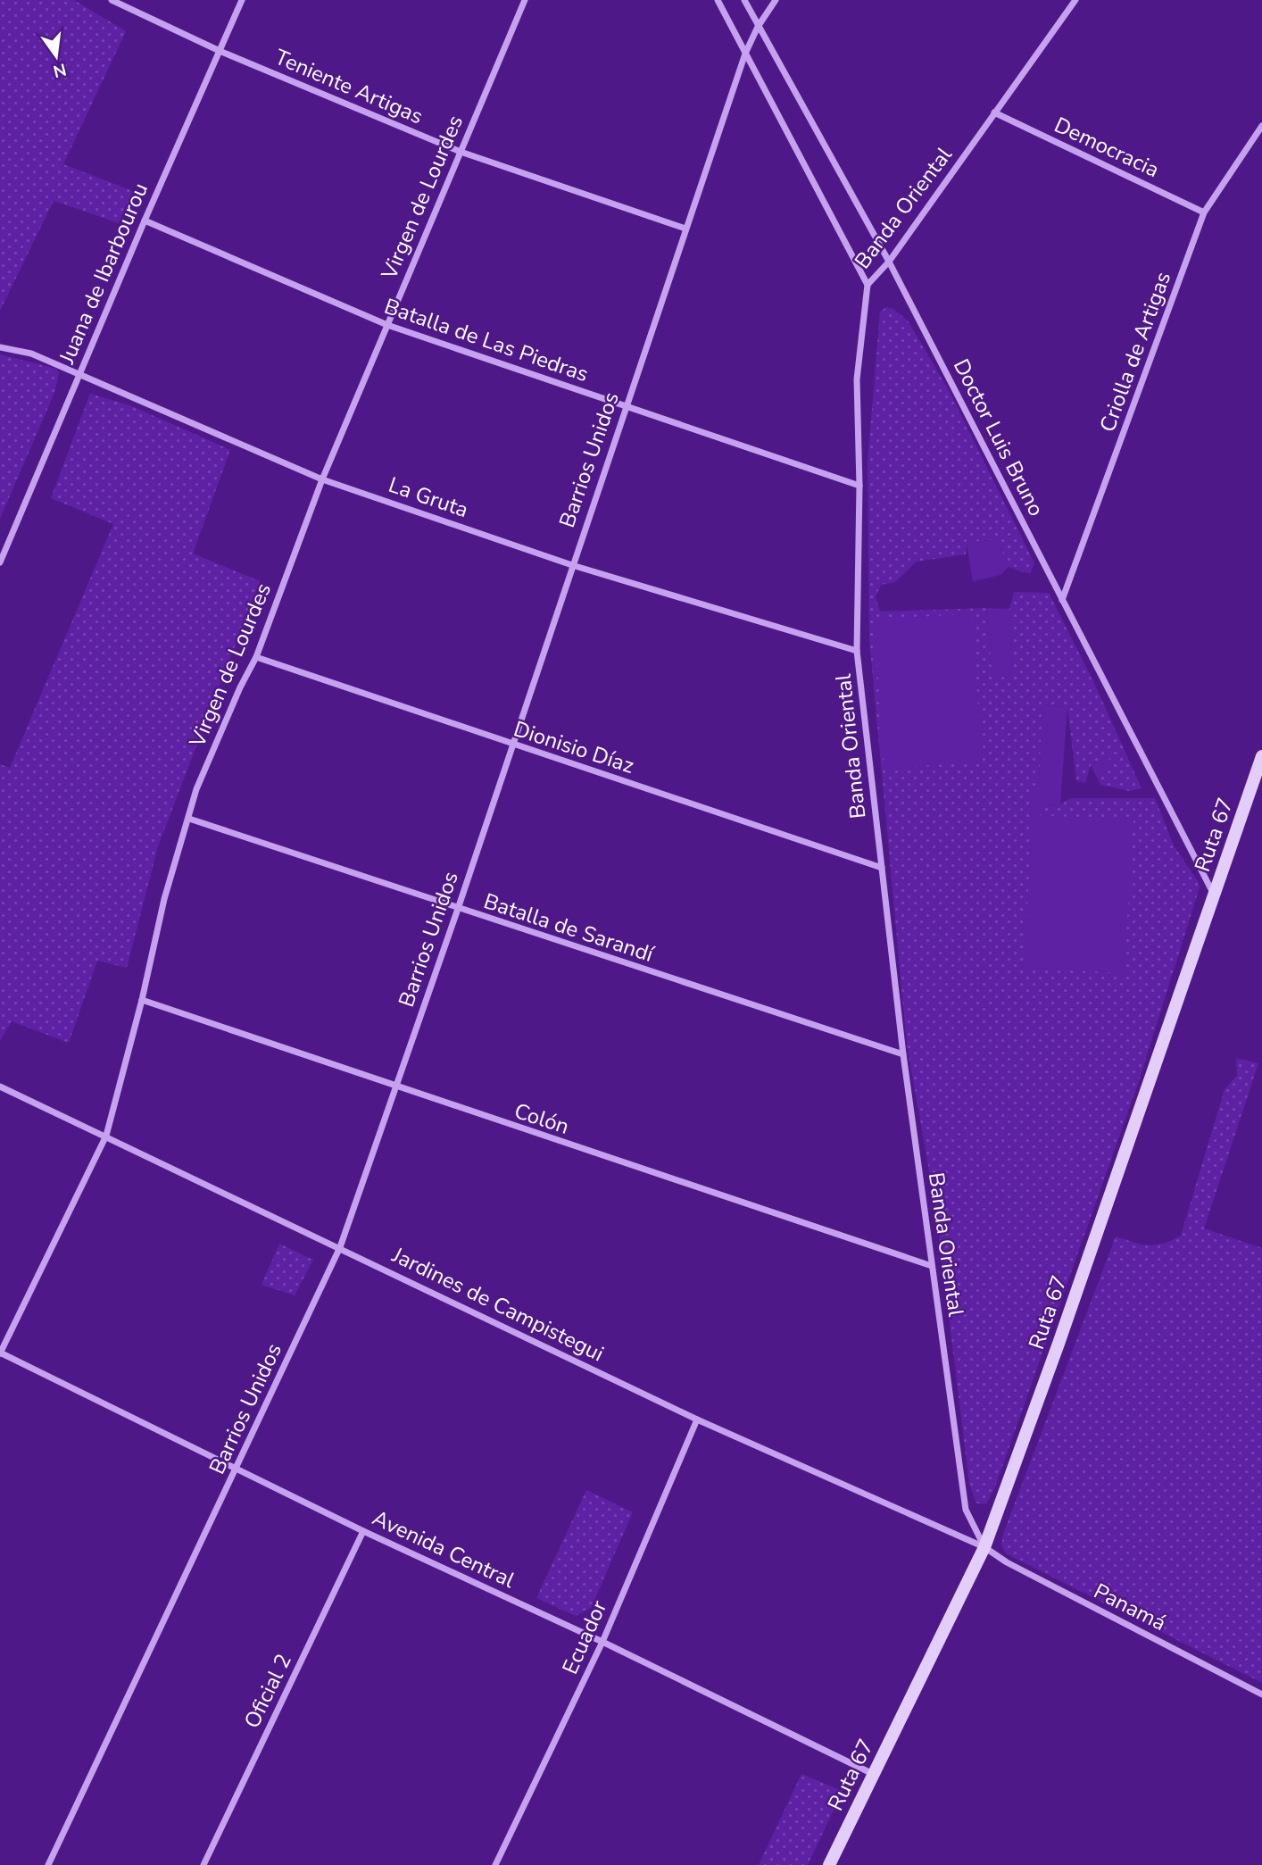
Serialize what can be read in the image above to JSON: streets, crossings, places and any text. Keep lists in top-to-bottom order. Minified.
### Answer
{"streets":{"street":["Teniente Artigas","Democracia","Virgen de Lourdes","Banda Oriental","Juana de Ibarbourou","Batalla de Las Piedras","Criolla de Artigas","Doctor Luis Bruno","Barrios Unidos","La Gruta","Dionisio Díaz","Ruta 67","Batalla de Sarandí","Colón","Jardines de Campistegui","Avenida Central","Panamá","Ecuador","Oficial 2"]},"crossings":[["Teniente Artigas","Virgen de Lourdes"],["Teniente Artigas","Juana de Ibarbourou"],["Teniente Artigas","Barrios Unidos"],["Democracia","Banda Oriental"],["Democracia","Criolla de Artigas"],["Virgen de Lourdes","Batalla de Las Piedras"],["Virgen de Lourdes","La Gruta"],["Virgen de Lourdes","Dionisio Díaz"],["Virgen de Lourdes","Batalla de Sarandí"],["Virgen de Lourdes","Colón"],["Virgen de Lourdes","Jardines de Campistegui"],["Virgen de Lourdes","Avenida Central"],["Banda Oriental","Batalla de Las Piedras"],["Banda Oriental","Doctor Luis Bruno"],["Banda Oriental","La Gruta"],["Banda Oriental","Dionisio Díaz"],["Banda Oriental","Ruta 67"],["Banda Oriental","Batalla de Sarandí"],["Banda Oriental","Colón"],["Banda Oriental","Jardines de Campistegui"],["Banda Oriental","Panamá"],["Juana de Ibarbourou","Batalla de Las Piedras"],["Juana de Ibarbourou","La Gruta"],["Batalla de Las Piedras","Barrios Unidos"],["Criolla de Artigas","Doctor Luis Bruno"],["Doctor Luis Bruno","Barrios Unidos"],["Doctor Luis Bruno","Ruta 67"],["Barrios Unidos","La Gruta"],["Barrios Unidos","Dionisio Díaz"],["Barrios Unidos","Batalla de Sarandí"],["Barrios Unidos","Colón"],["Barrios Unidos","Jardines de Campistegui"],["Barrios Unidos","Avenida Central"],["Ruta 67","Jardines de Campistegui"],["Ruta 67","Avenida Central"],["Ruta 67","Panamá"],["Jardines de Campistegui","Panamá"],["Jardines de Campistegui","Ecuador"],["Avenida Central","Ecuador"],["Avenida Central","Oficial 2"]],"north":"bottom"}
